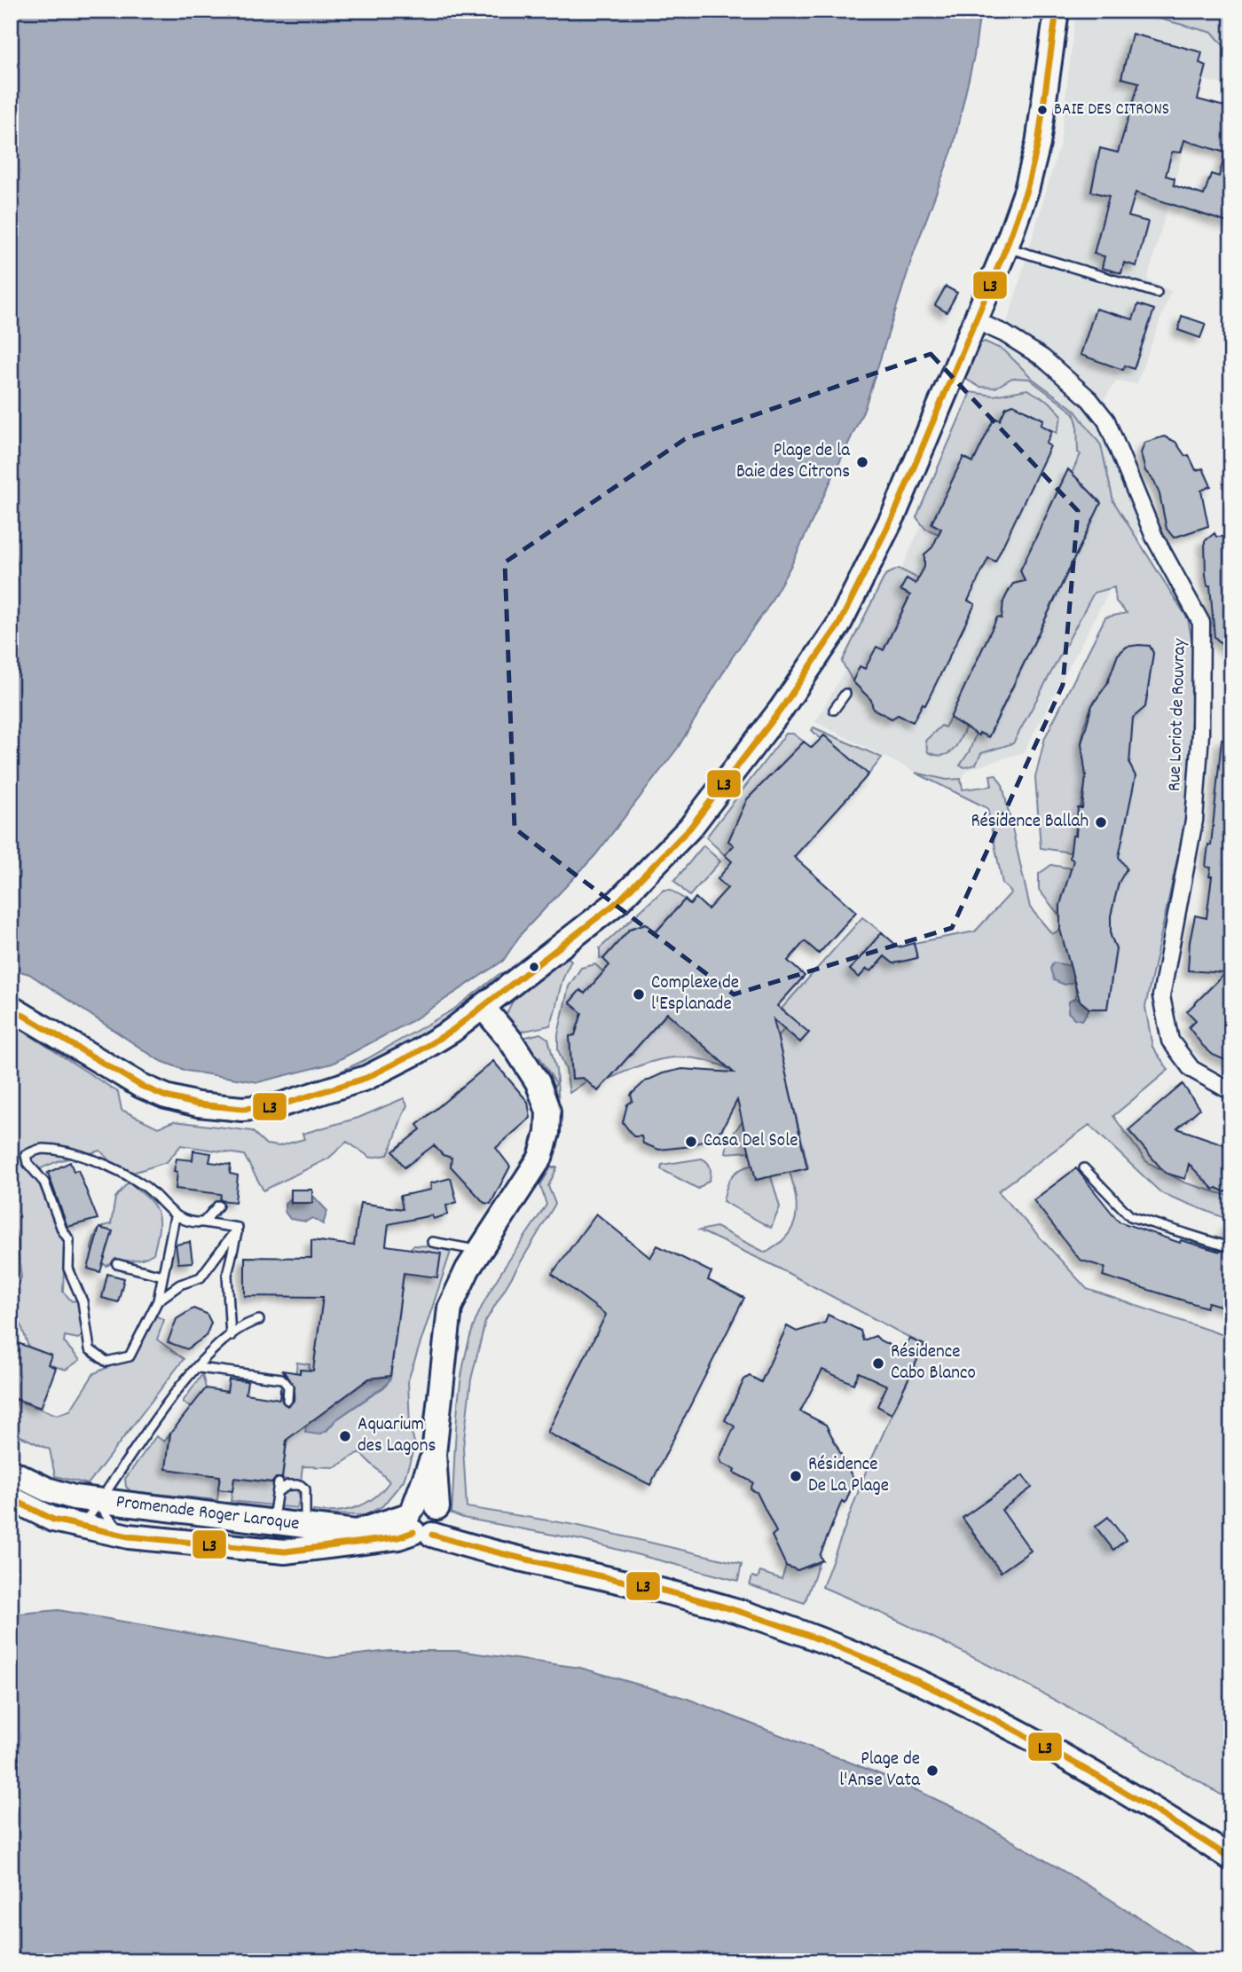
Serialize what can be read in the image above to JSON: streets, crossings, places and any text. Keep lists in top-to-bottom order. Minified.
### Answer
{"streets":{"main road":["Promenade Roger Laroque"],"street":["Rue Loriot de Rouvray"]},"places":["BAIE DES CITRONS","Plage de la Baie des Citrons","Résidence Ballah","Complexe de l'Esplanade","Casa Del Sole","Résidence Cabo Blanco","Aquarium des Lagons","Résidence De La Plage","Plage de l'Anse Vata"],"lines":["transit line L3"]}
